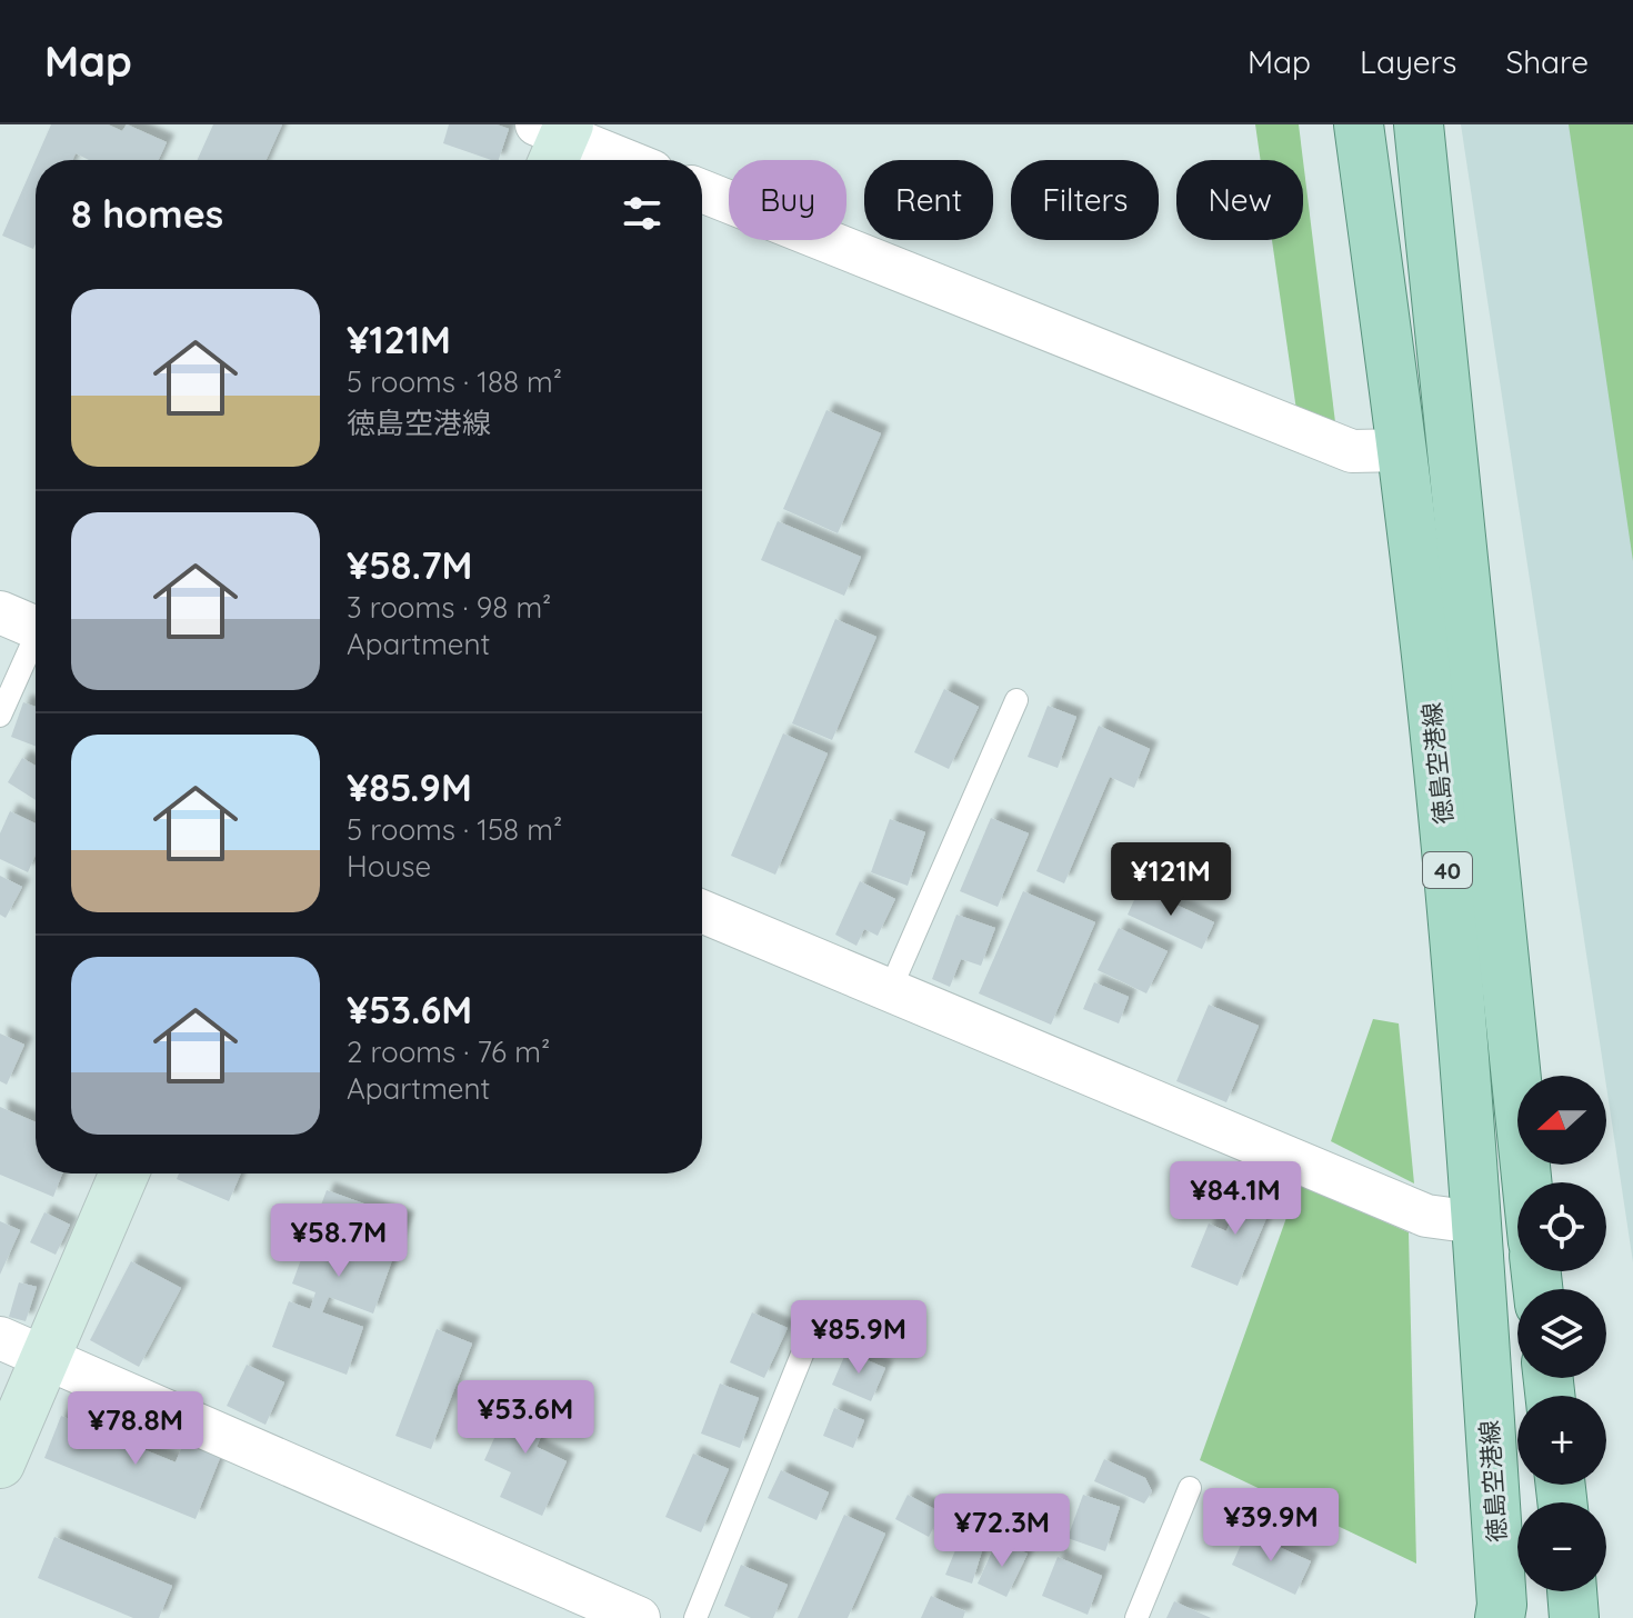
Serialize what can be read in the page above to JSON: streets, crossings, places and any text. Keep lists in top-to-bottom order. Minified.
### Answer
{"streets":{"main road":["徳島空港線","40"]},"north":"left","page":{"header":"Map","nav":["Map","Layers","Share"],"chip":["Buy","Rent","Filters","New"],"heading":"8 homes","list":[{"name":"¥121M","note":"5 rooms · 188 m² · 徳島空港線"},{"name":"¥58.7M","note":"3 rooms · 98 m² · Apartment"},{"name":"¥85.9M","note":"5 rooms · 158 m² · House"},{"name":"¥53.6M","note":"2 rooms · 76 m² · Apartment"}],"price":["¥121M","¥84.1M","¥58.7M","¥85.9M","¥53.6M","¥78.8M","¥39.9M","¥72.3M"],"map_buttons":["+","−"]}}
